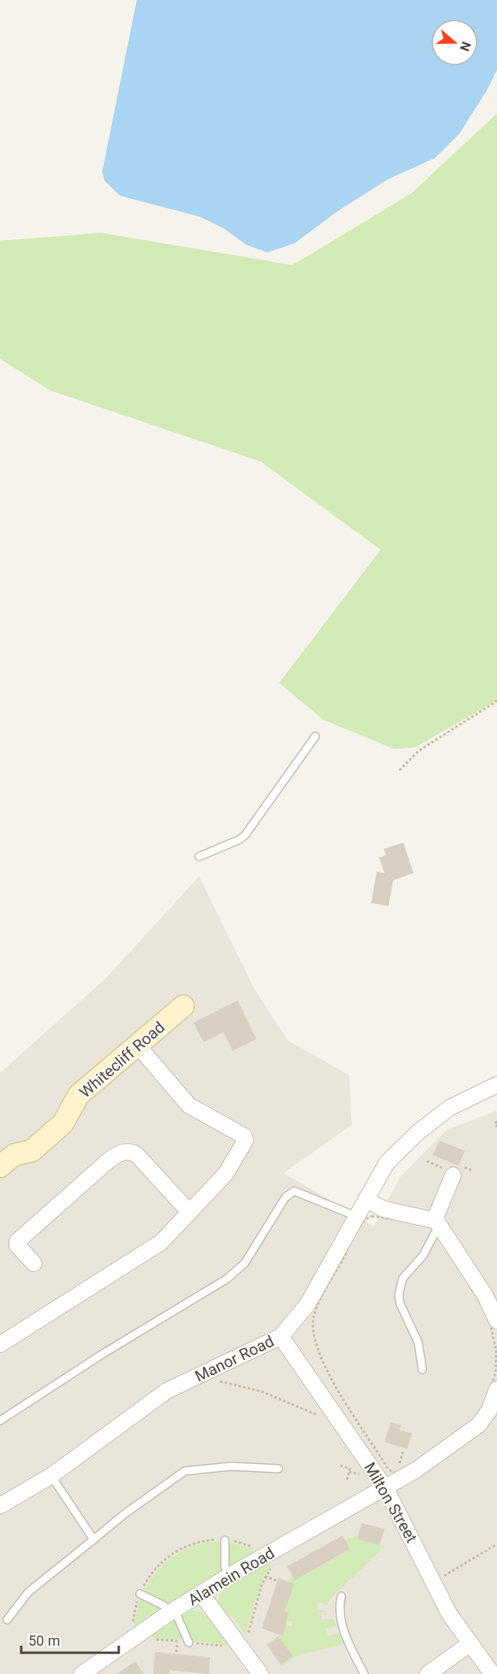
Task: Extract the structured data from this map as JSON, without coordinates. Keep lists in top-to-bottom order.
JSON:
{
  "streets": {
    "street": [
      "Whitecliff Road",
      "Manor Road",
      "Milton Street",
      "Alamein Road"
    ]
  },
  "crossings": [
    ["Manor Road", "Milton Street"],
    ["Milton Street", "Alamein Road"]
  ],
  "scale_bar": "50 m",
  "north": "right"
}
